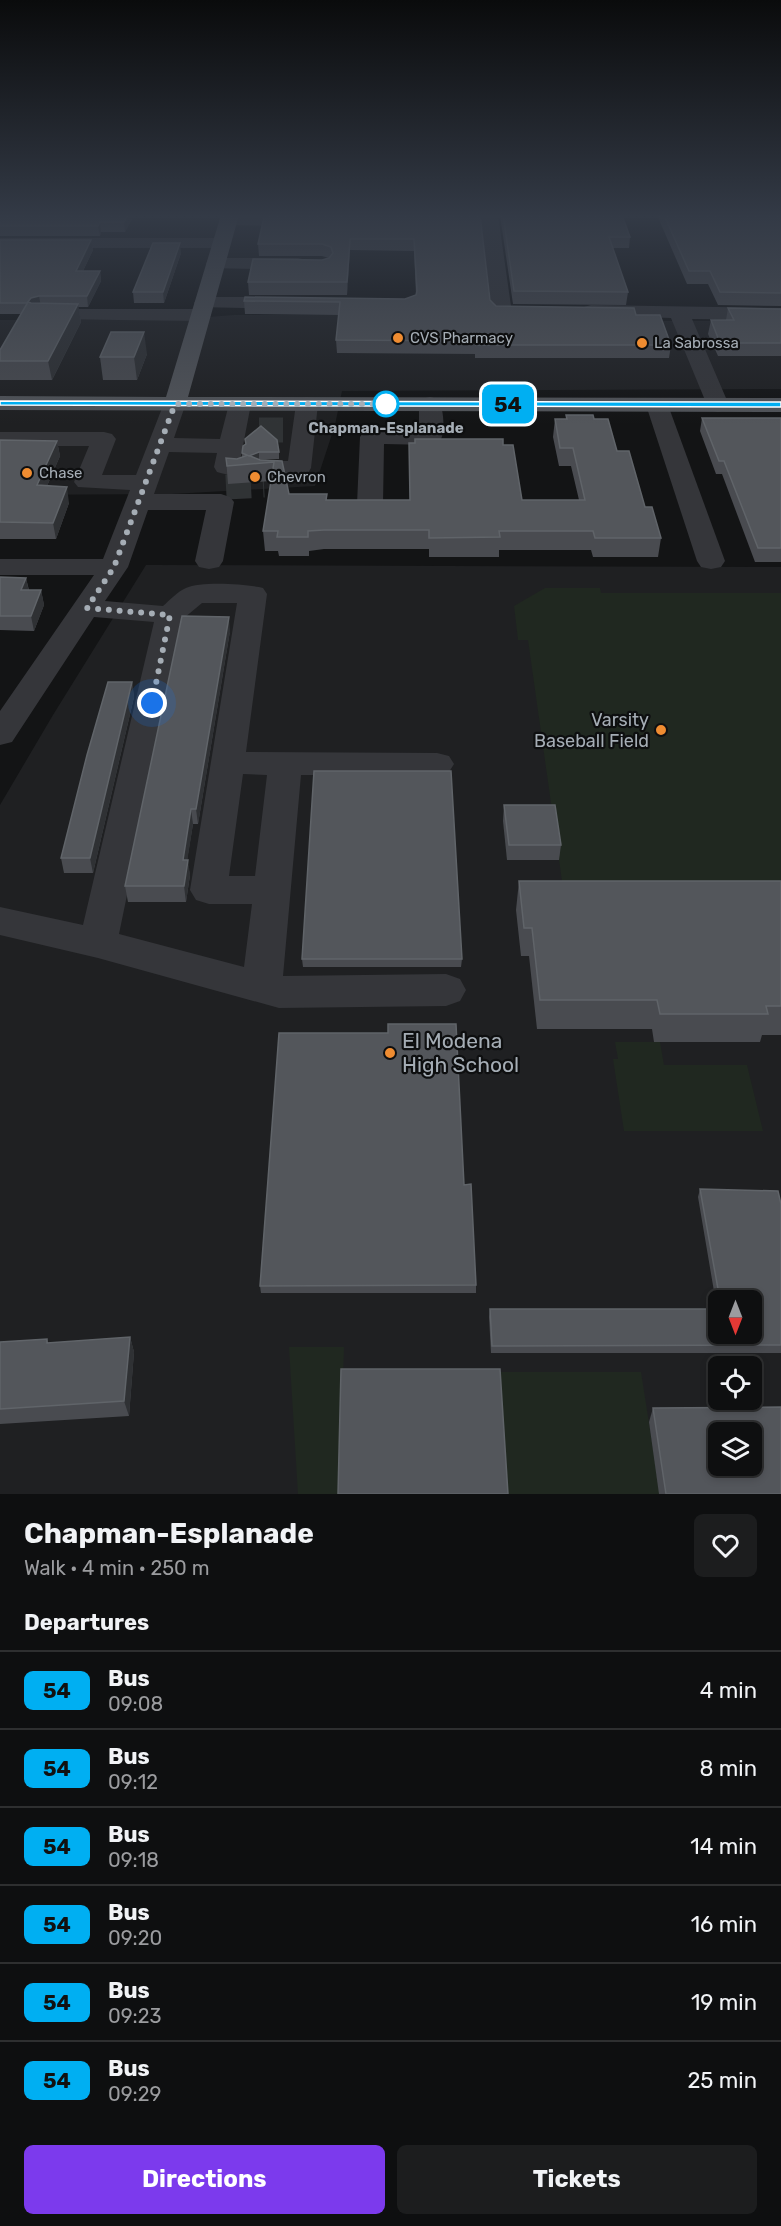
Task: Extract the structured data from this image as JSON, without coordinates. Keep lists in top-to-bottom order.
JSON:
{
  "places": [
    "CVS Pharmacy",
    "La Sabrossa",
    "Chapman-Esplanade",
    "Chase",
    "Chevron",
    "Varsity Baseball Field",
    "El Modena High School"
  ],
  "lines": ["bus line 54"],
  "north": "bottom",
  "page": {
    "on_map": "54",
    "heading": [
      ["Chapman-Esplanade", "Walk · 4 min · 250 m"],
      "Departures"
    ],
    "list": [
      {
        "mark": "54",
        "name": "Bus",
        "note": "09:08",
        "value": "4 min"
      },
      {
        "mark": "54",
        "name": "Bus",
        "note": "09:12",
        "value": "8 min"
      },
      {
        "mark": "54",
        "name": "Bus",
        "note": "09:18",
        "value": "14 min"
      },
      {
        "mark": "54",
        "name": "Bus",
        "note": "09:20",
        "value": "16 min"
      },
      {
        "mark": "54",
        "name": "Bus",
        "note": "09:23",
        "value": "19 min"
      },
      {
        "mark": "54",
        "name": "Bus",
        "note": "09:29",
        "value": "25 min"
      }
    ],
    "buttons": ["Directions", "Tickets"]
  }
}
